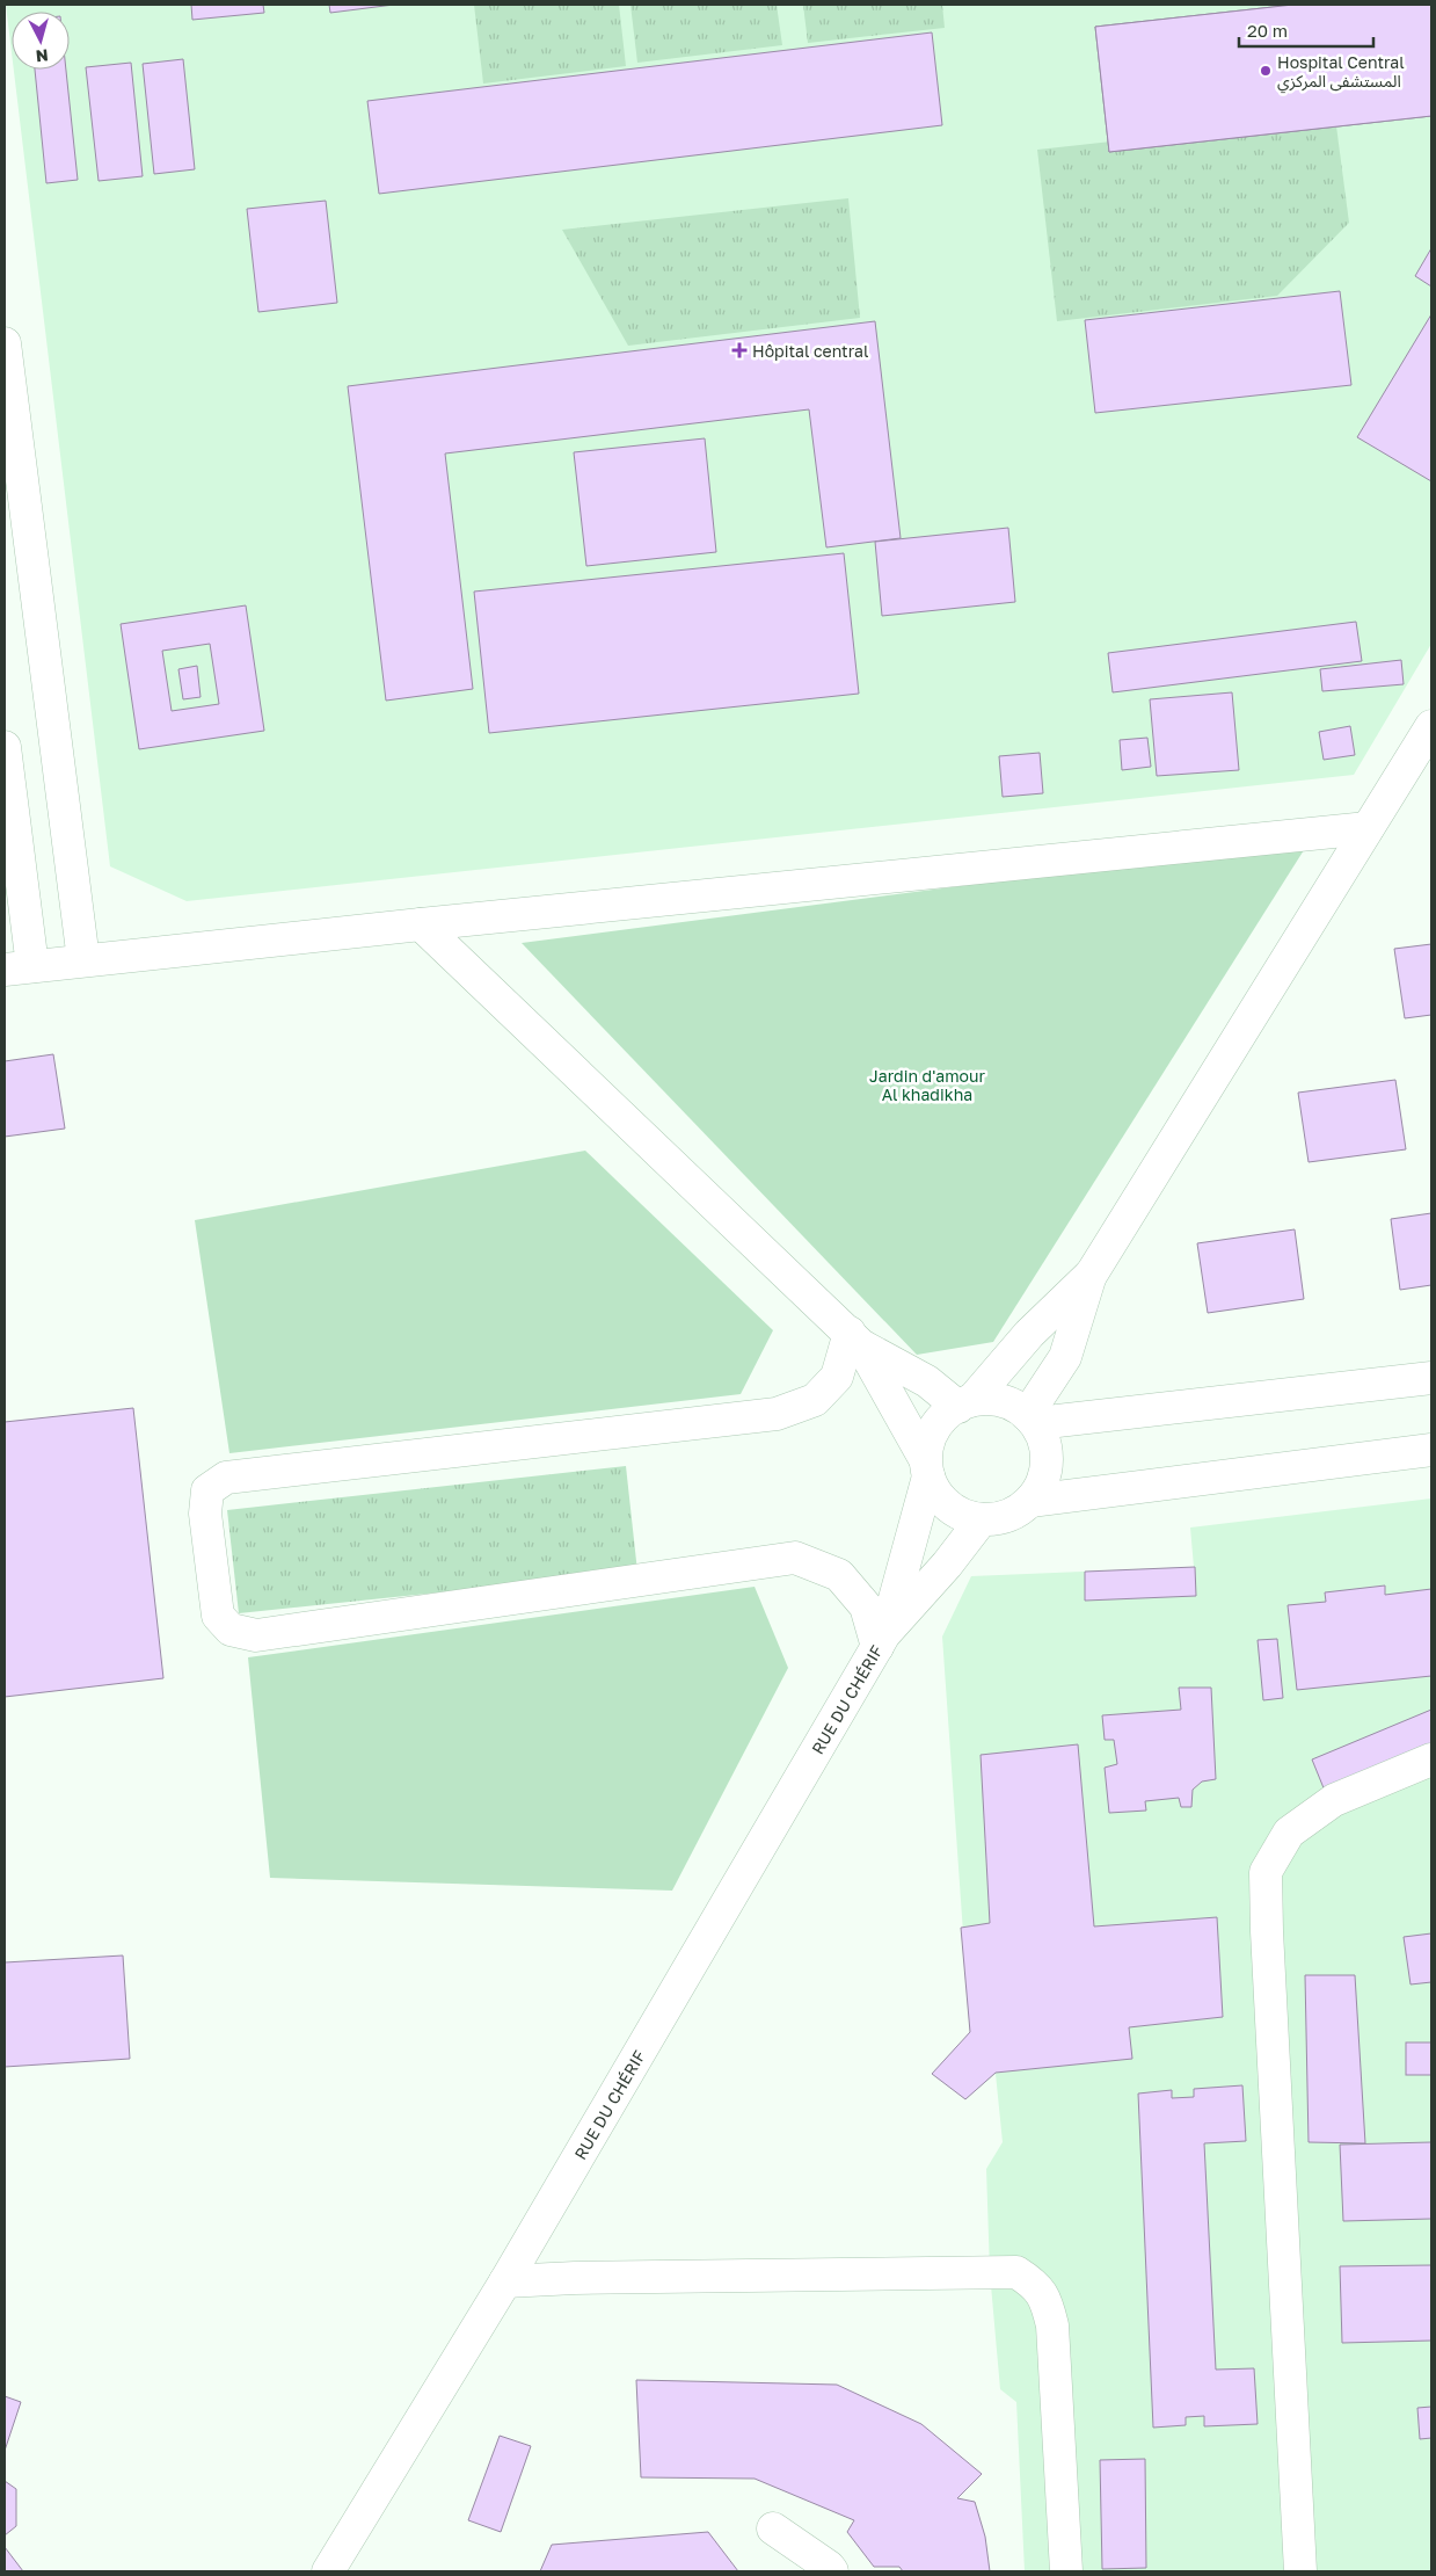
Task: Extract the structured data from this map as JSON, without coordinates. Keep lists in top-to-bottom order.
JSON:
{
  "streets": {
    "street": ["RUE DU CHÉRIF"]
  },
  "parks": ["Jardin d'amour Al khadikha"],
  "places": {
    "other": ["Hospital Central المستشفى المركزي"],
    "health": ["Hôpital central"]
  },
  "scale_bar": "20 m",
  "north": "bottom"
}
